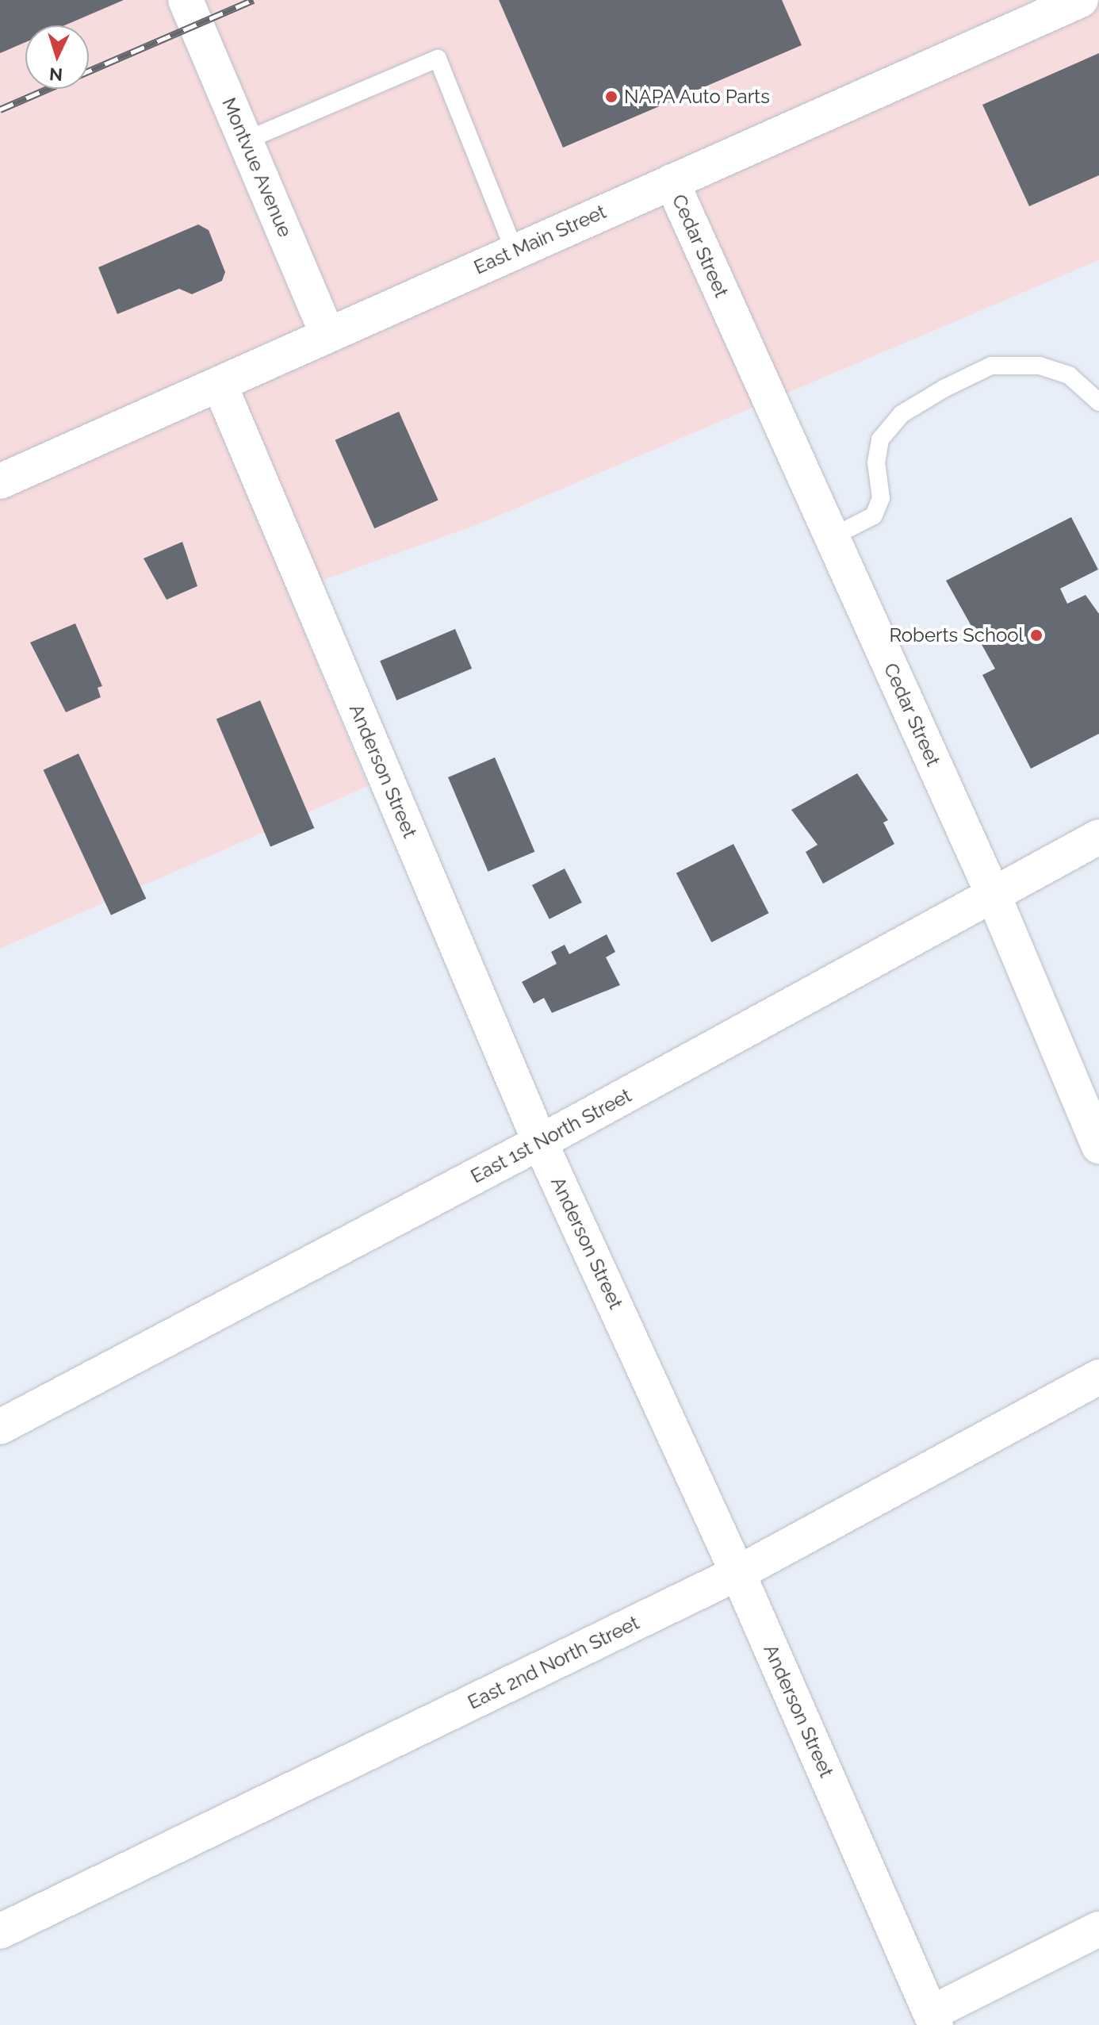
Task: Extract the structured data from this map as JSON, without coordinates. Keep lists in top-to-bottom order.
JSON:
{
  "streets": {
    "street": [
      "Montvue Avenue",
      "East Main Street",
      "Cedar Street",
      "Anderson Street",
      "East 1st North Street",
      "East 2nd North Street"
    ]
  },
  "crossings": [
    ["Montvue Avenue", "East Main Street"],
    ["East Main Street", "Cedar Street"],
    ["East Main Street", "Anderson Street"],
    ["Cedar Street", "East 1st North Street"],
    ["Anderson Street", "East 1st North Street"],
    ["Anderson Street", "East 2nd North Street"]
  ],
  "places": ["NAPA Auto Parts", "Roberts School"],
  "north": "bottom"
}
